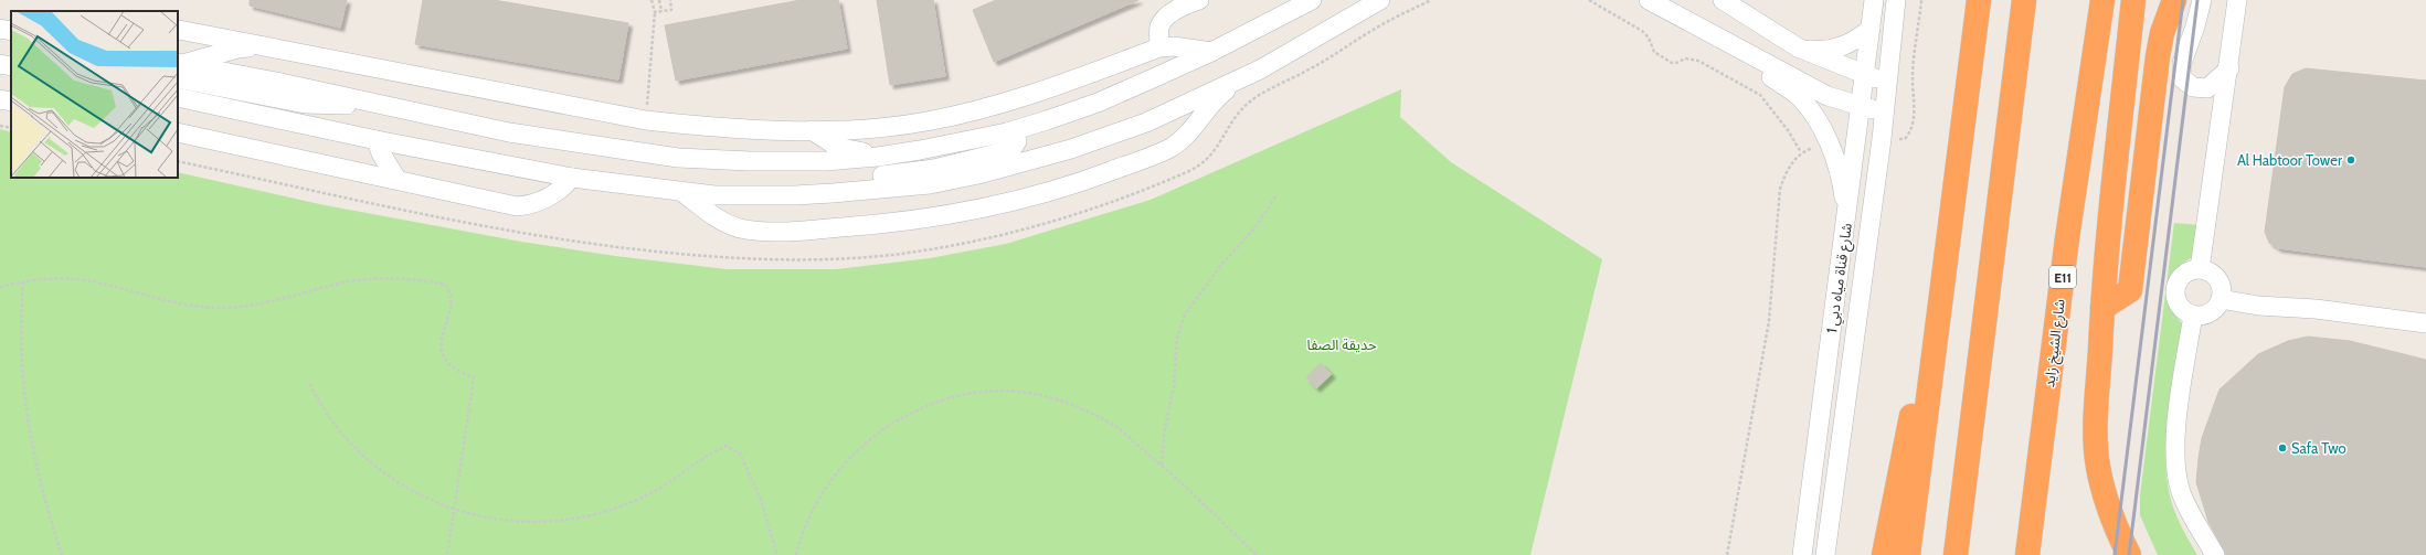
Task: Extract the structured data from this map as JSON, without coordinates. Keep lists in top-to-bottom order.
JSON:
{
  "streets": {
    "highway": ["E11", "شارع الشيخ زايد"],
    "street": ["شارع قناة مياه دبي 1"]
  },
  "parks": ["حديقة الصفا"],
  "places": ["Al Habtoor Tower", "Safa Two"]
}
